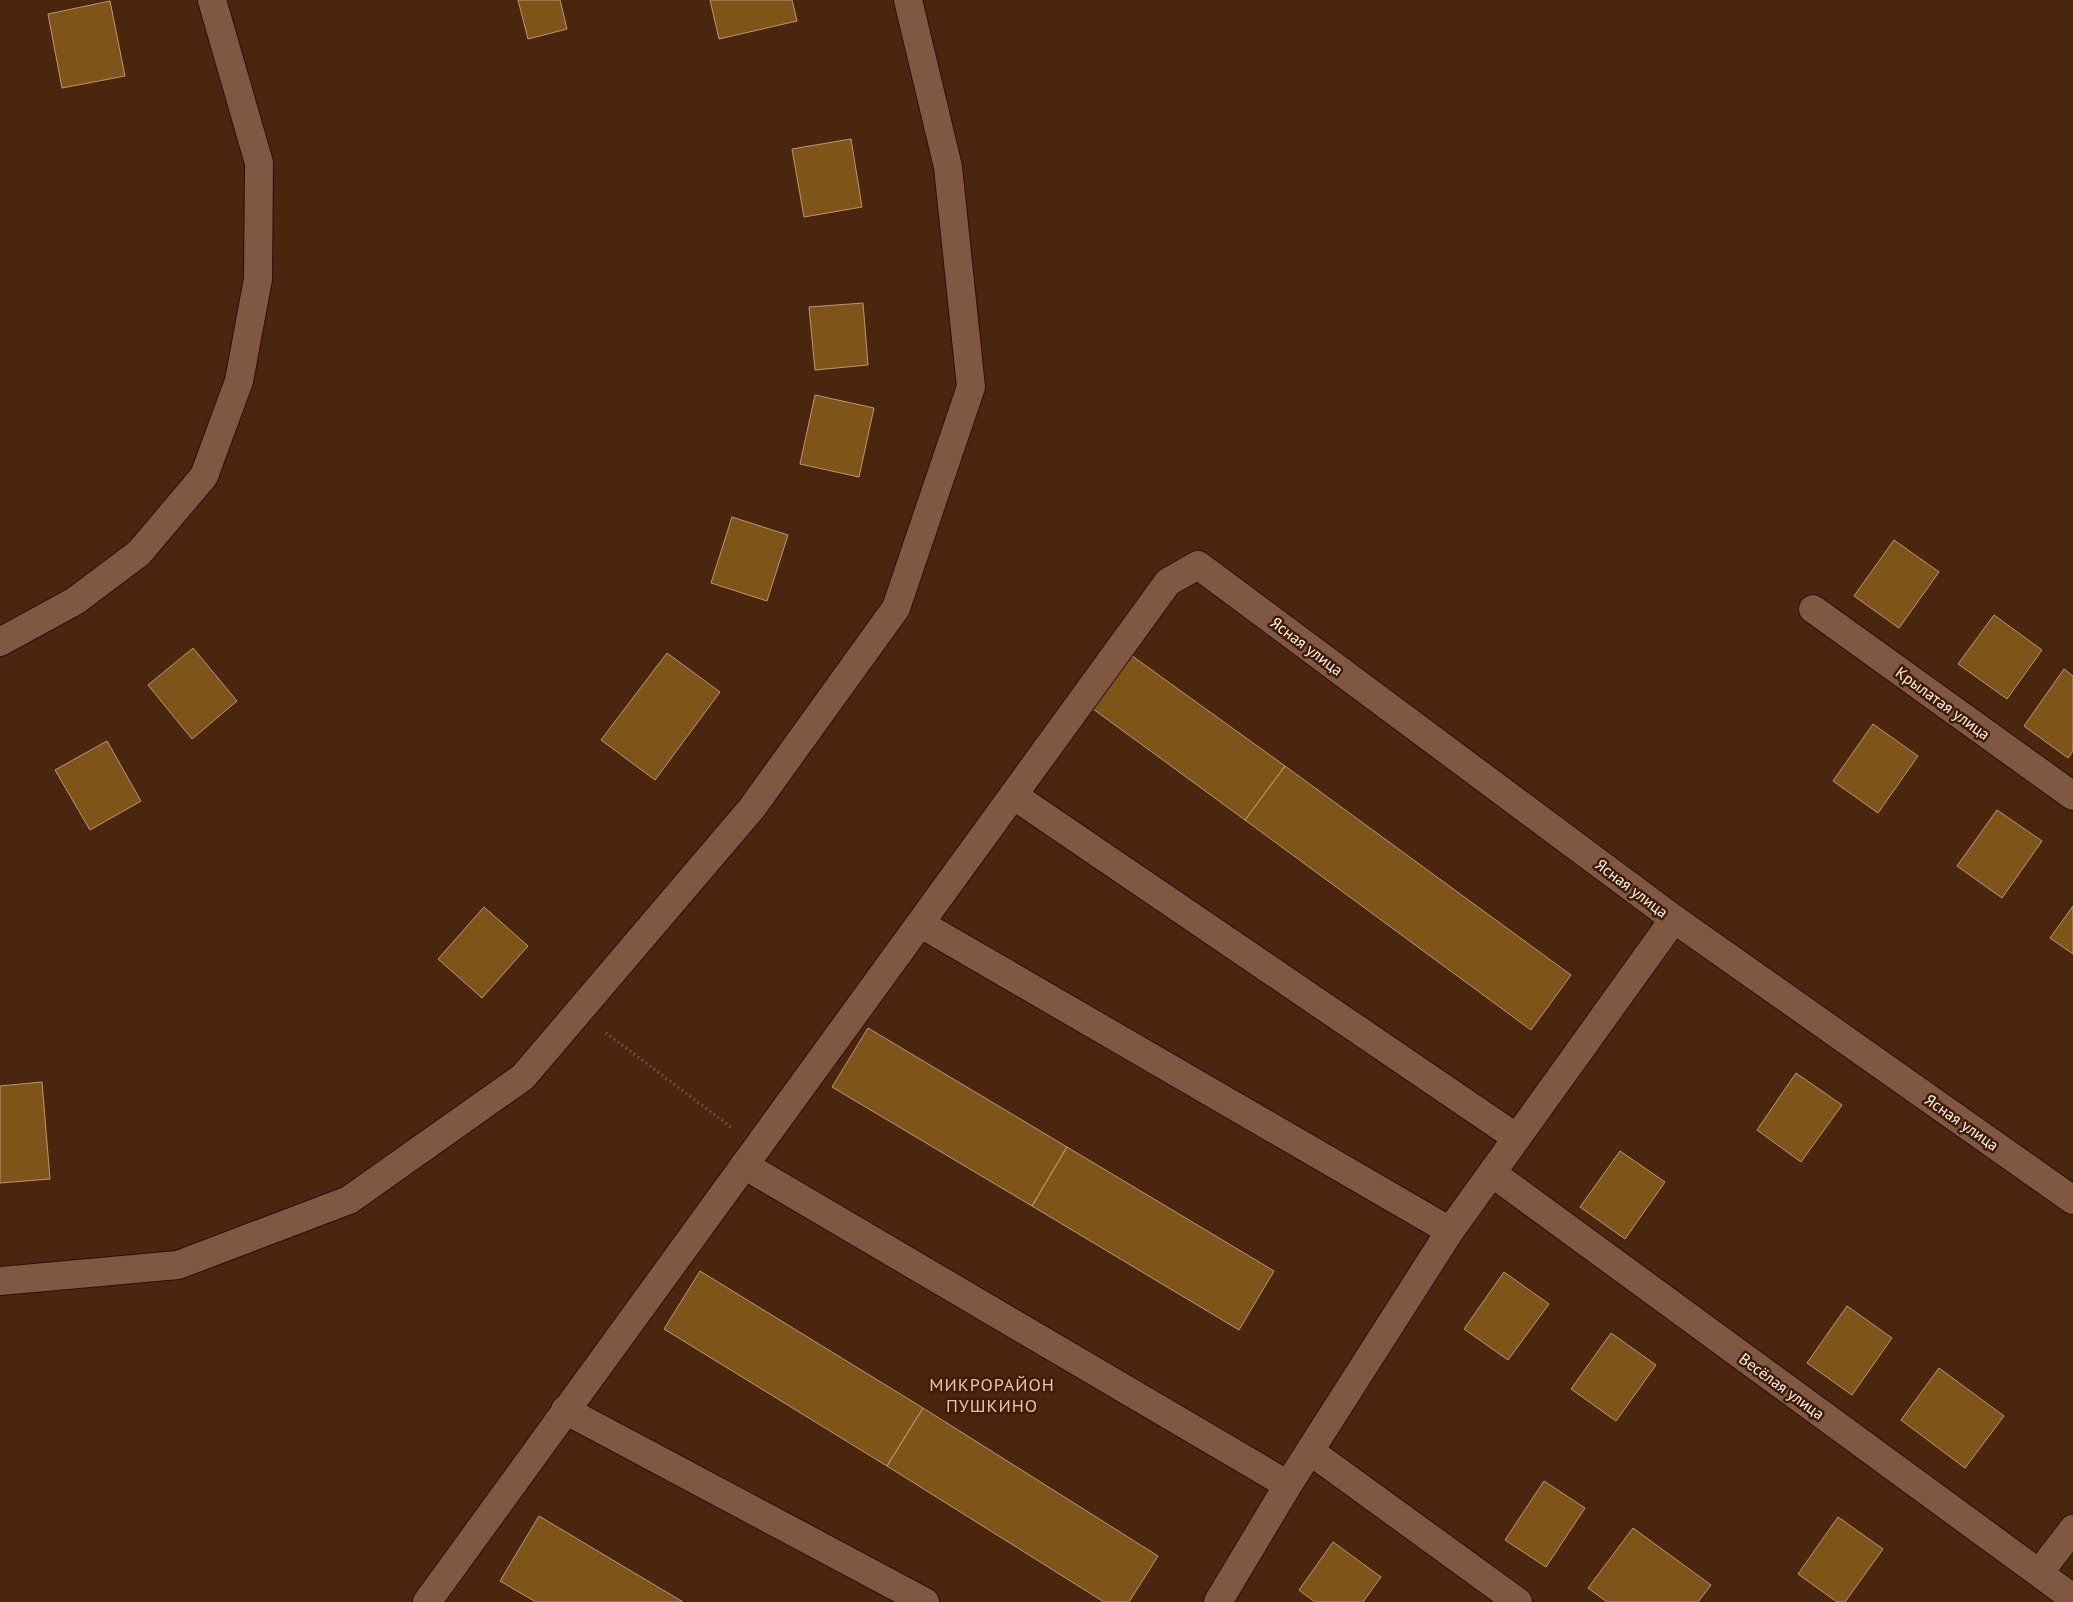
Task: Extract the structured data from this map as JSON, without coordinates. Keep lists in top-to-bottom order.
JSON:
{
  "streets": {
    "street": ["Ясная улица", "Крылатая улица", "Весёлая улица"]
  },
  "districts": ["МИКРОРАЙОН ПУШКИНО"]
}
